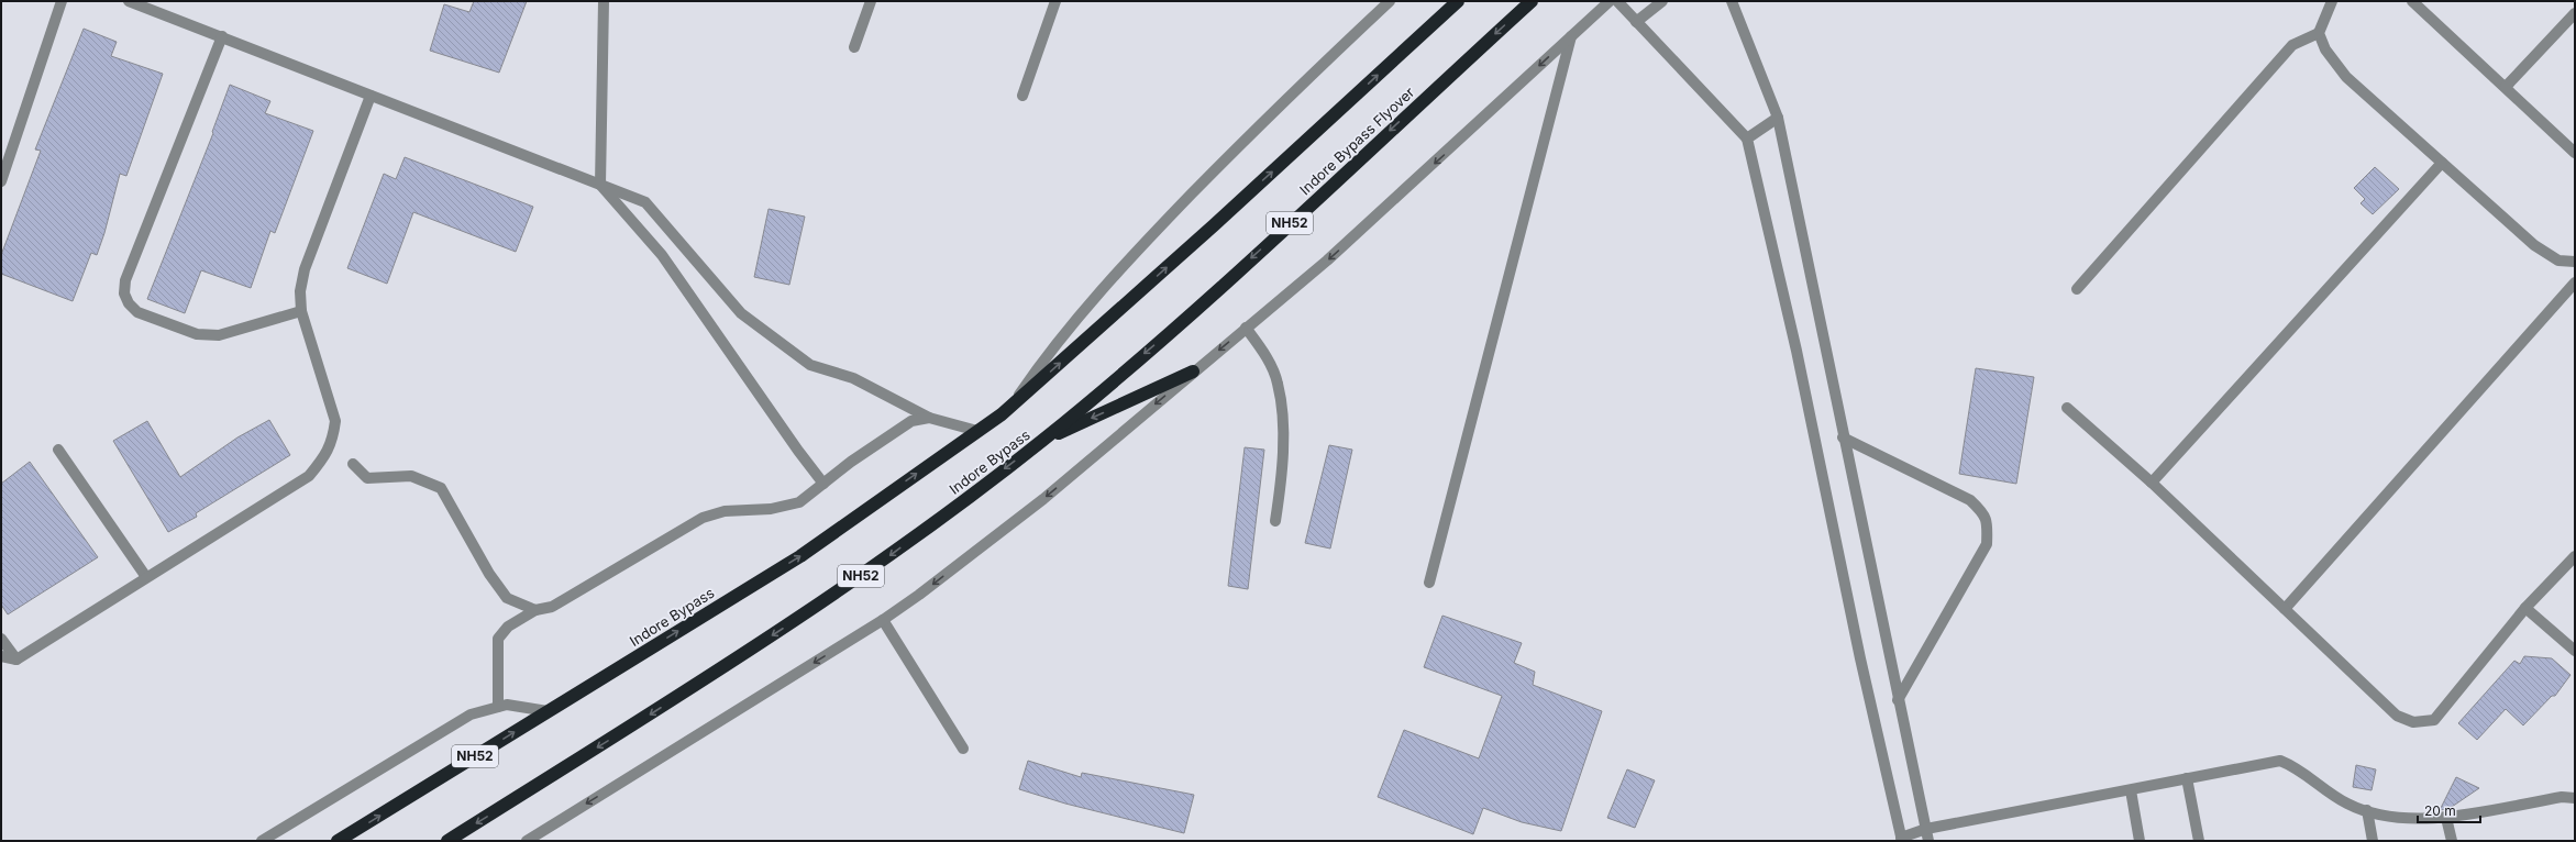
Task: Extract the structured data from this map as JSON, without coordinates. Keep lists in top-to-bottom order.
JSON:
{
  "streets": {
    "highway": ["Indore Bypass Flyover", "NH52", "Indore Bypass"]
  },
  "crossings": [
    ["Indore Bypass Flyover", "Indore Bypass"],
    ["NH52", "Indore Bypass"]
  ],
  "scale_bar": "20 m"
}
